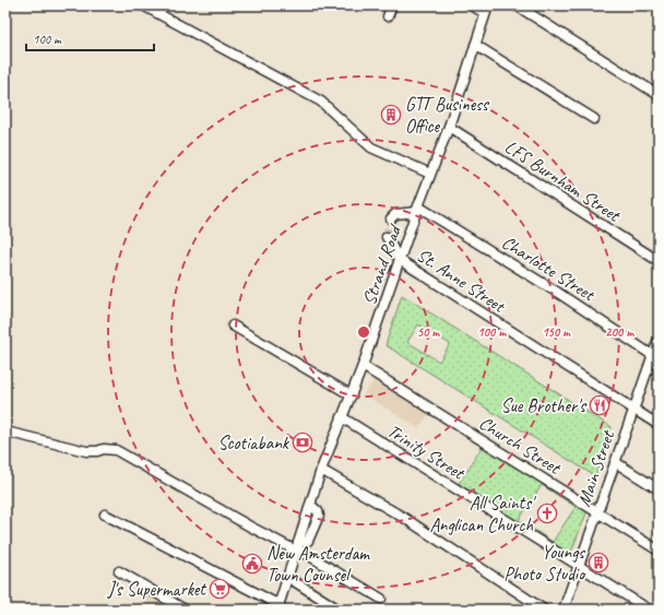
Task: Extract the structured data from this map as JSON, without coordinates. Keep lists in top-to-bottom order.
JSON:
{
  "streets": {
    "street": [
      "LFS Burnham Street",
      "Strand Road",
      "Charlotte Street",
      "St. Anne Street",
      "Church Street",
      "Trinity Street",
      "Main Street"
    ]
  },
  "crossings": [
    ["LFS Burnham Street", "Strand Road"],
    ["Strand Road", "Charlotte Street"],
    ["Strand Road", "St. Anne Street"],
    ["Strand Road", "Church Street"],
    ["Strand Road", "Trinity Street"],
    ["Charlotte Street", "Main Street"],
    ["St. Anne Street", "Main Street"],
    ["Church Street", "Main Street"],
    ["Trinity Street", "Main Street"]
  ],
  "places": {
    "building": ["GTT Business Office", "Youngs Photo Studio"],
    "restaurant": ["Sue Brother's"],
    "bank": ["Scotiabank"],
    "church": ["All Saints' Anglican Church"],
    "public building": ["New Amsterdam Town Counsel"],
    "supermarket": ["J's Supermarket"]
  },
  "scale_bar": "100 m",
  "rings": [
    "50 m",
    "100 m",
    "150 m",
    "200 m"
  ]
}
